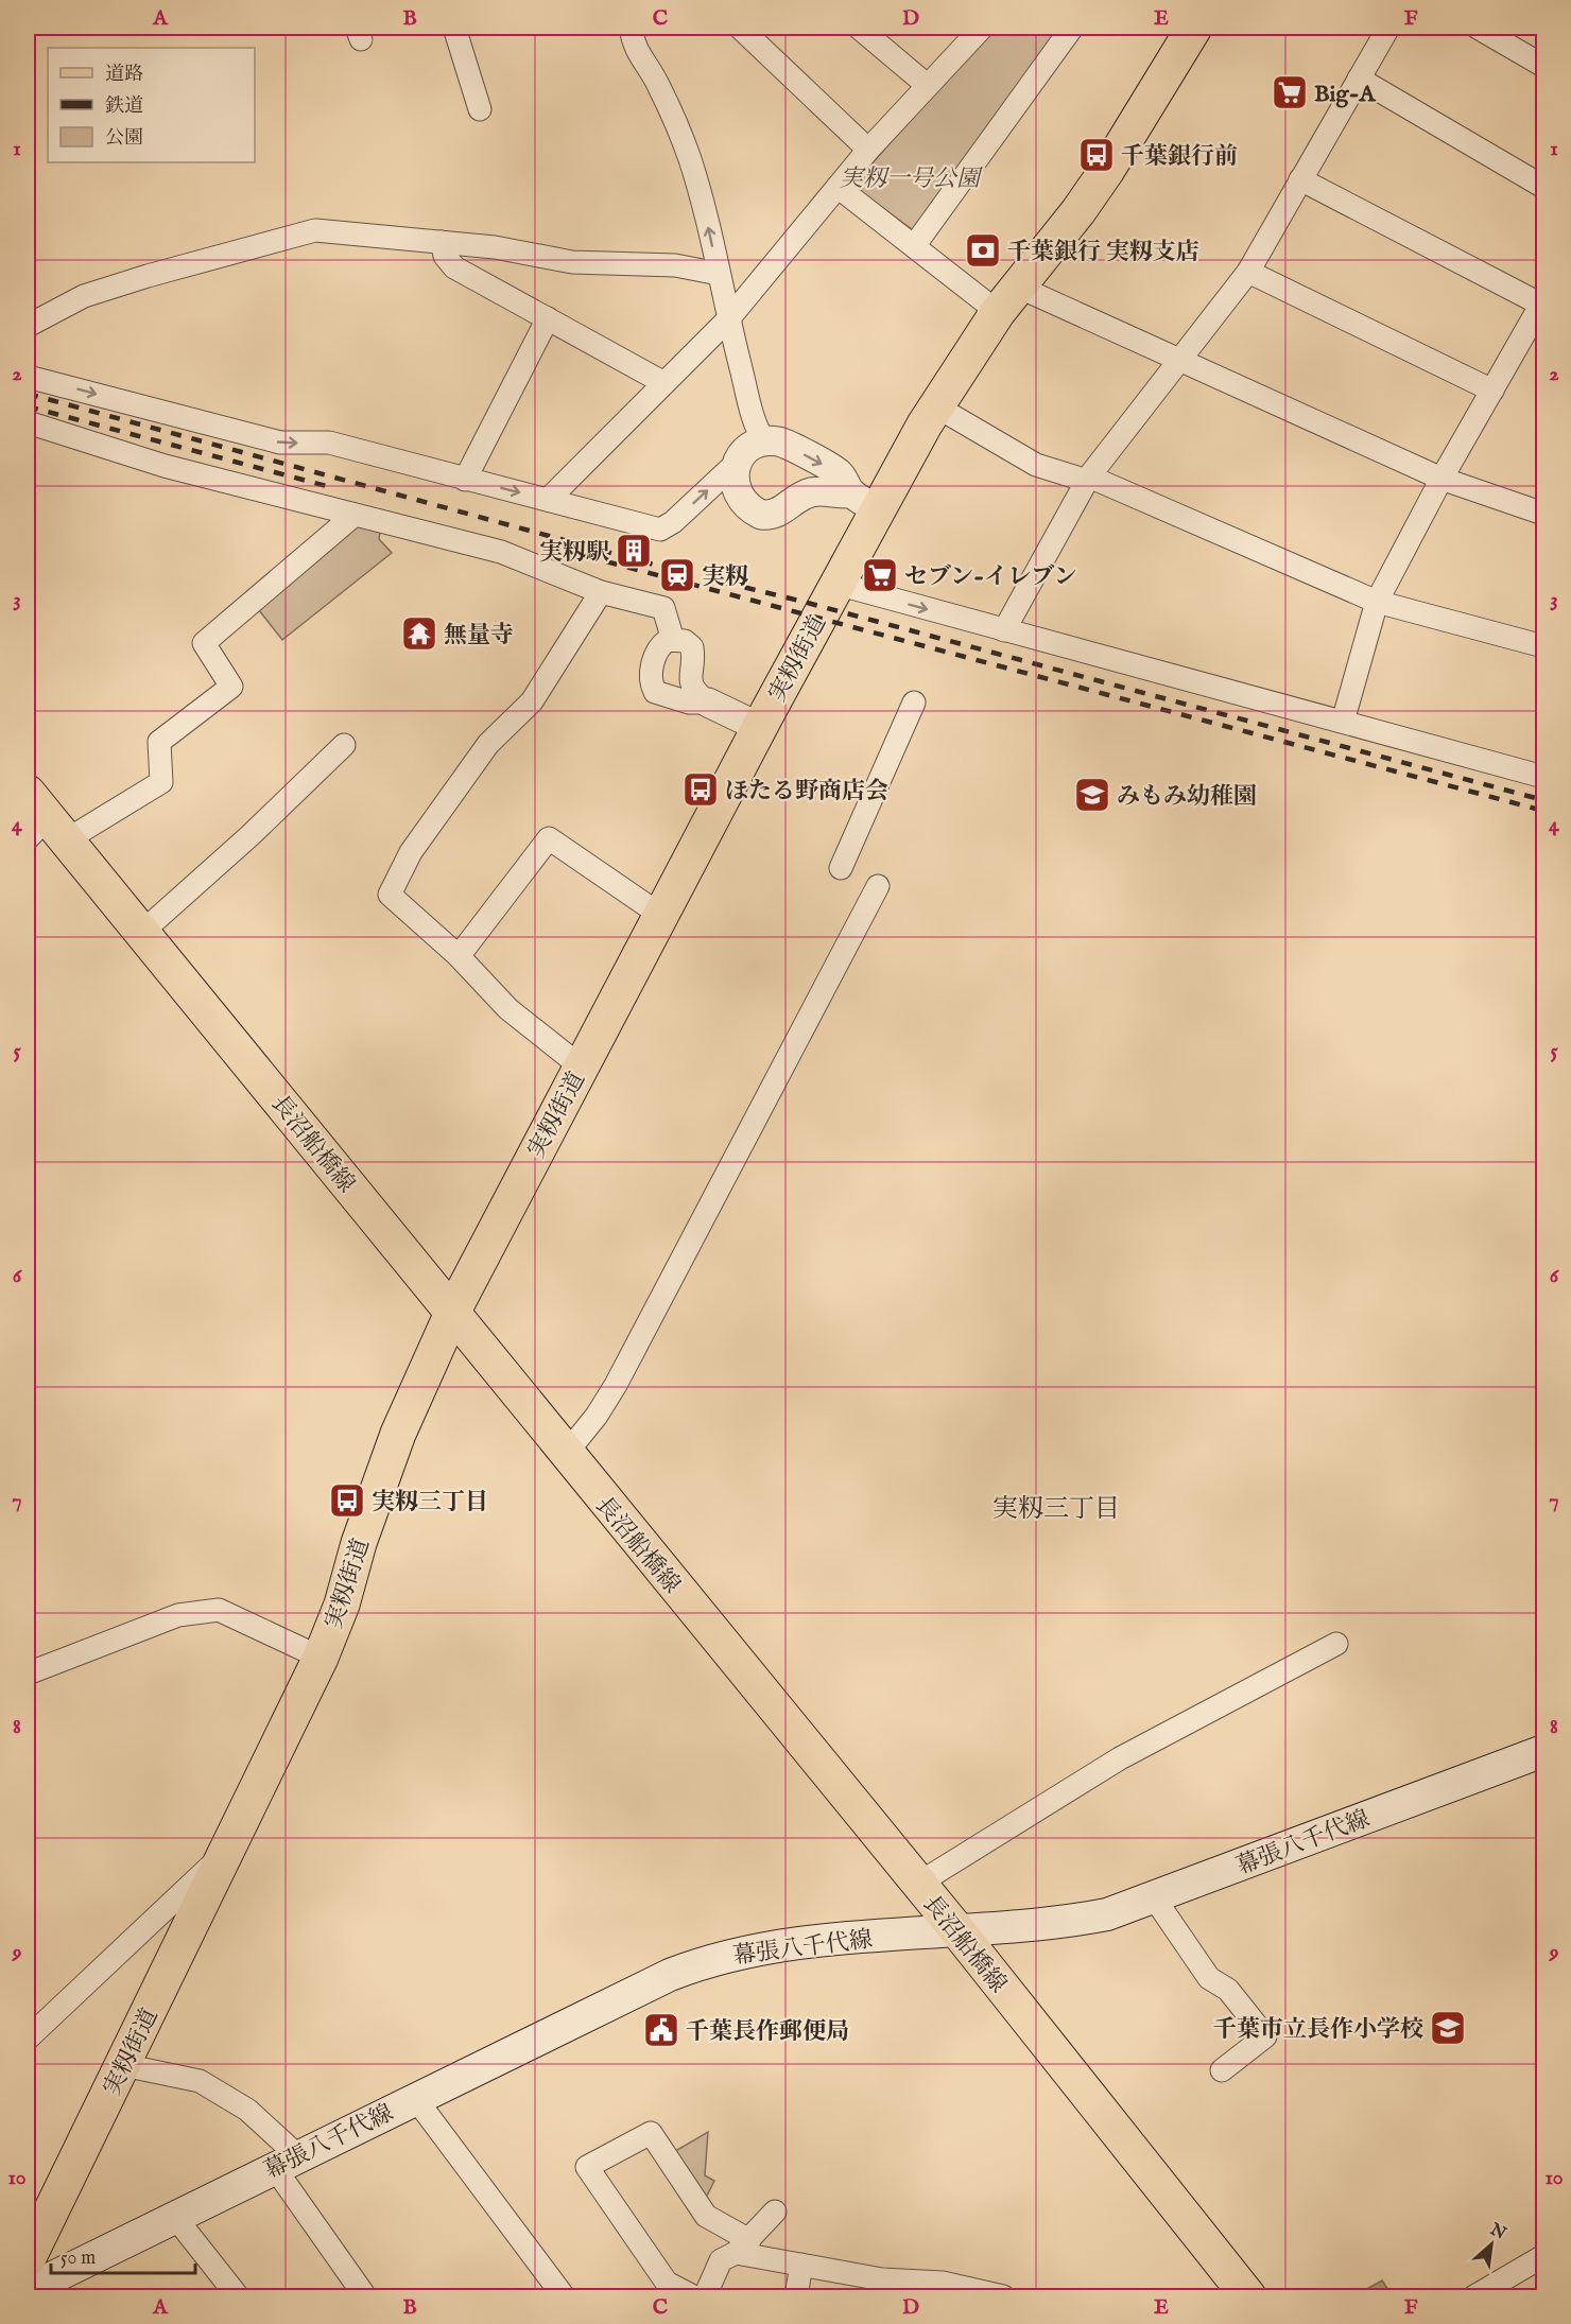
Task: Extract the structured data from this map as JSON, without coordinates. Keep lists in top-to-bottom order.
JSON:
{
  "streets": {
    "main road": ["実籾街道", "長沼船橋線", "幕張八千代線"]
  },
  "crossings": [
    ["実籾街道", "長沼船橋線"],
    ["長沼船橋線", "幕張八千代線"]
  ],
  "districts": ["実籾三丁目"],
  "parks": ["実籾一号公園"],
  "places": {
    "supermarket": ["Big-A", "セブン-イレブン"],
    "bus stop": ["千葉銀行前", "ほたる野商店会", "実籾三丁目"],
    "bank": ["千葉銀行 実籾支店"],
    "building": ["実籾駅"],
    "station": ["実籾"],
    "temple": ["無量寺"],
    "school or university": ["みもみ幼稚園", "千葉市立長作小学校"],
    "public building": ["千葉長作郵便局"]
  },
  "legend": ["道路", "鉄道", "公園"],
  "scale_bar": "50 m",
  "north": "top right",
  "grid": {
    "columns": [
      "A",
      "B",
      "C",
      "D",
      "E",
      "F"
    ],
    "rows": [
      "1",
      "2",
      "3",
      "4",
      "5",
      "6",
      "7",
      "8",
      "9",
      "10"
    ]
  }
}
